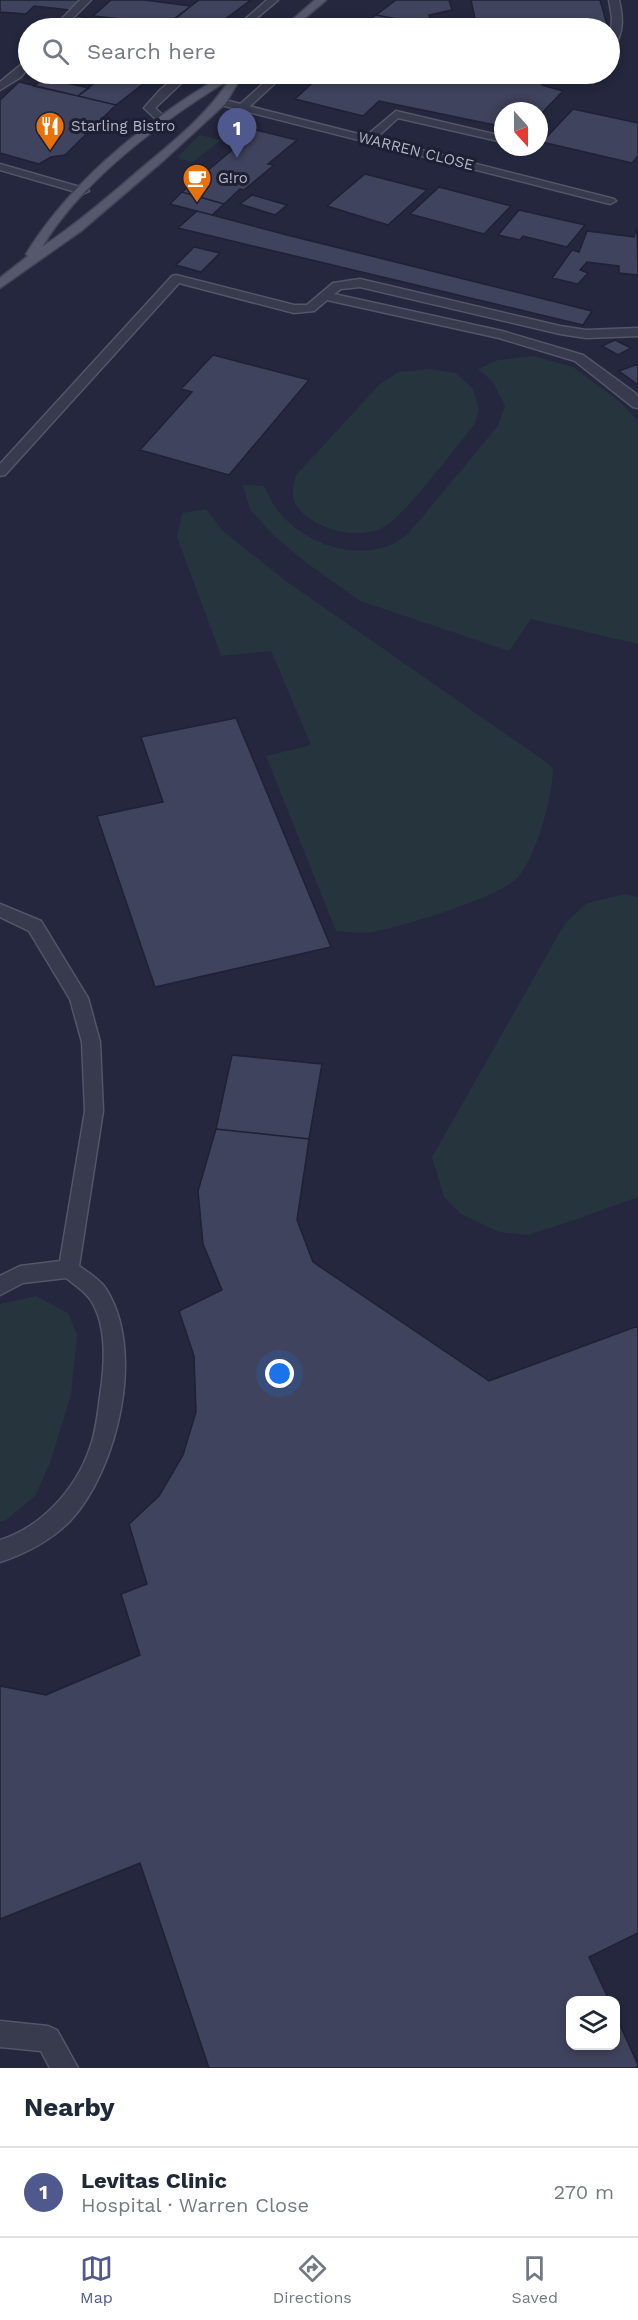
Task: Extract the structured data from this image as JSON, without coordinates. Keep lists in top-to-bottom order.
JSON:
{
  "streets": {
    "street": ["WARREN CLOSE"]
  },
  "places": {
    "restaurant": ["Starling Bistro"],
    "cafe": ["G!ro"]
  },
  "north": "bottom",
  "page": {
    "search": "Search here",
    "pins": "1",
    "heading": "Nearby",
    "list": [
      {
        "mark": "1",
        "name": "Levitas Clinic",
        "note": "Hospital · Warren Close",
        "value": "270 m"
      }
    ],
    "nav": ["Map", "Directions", "Saved"]
  }
}
